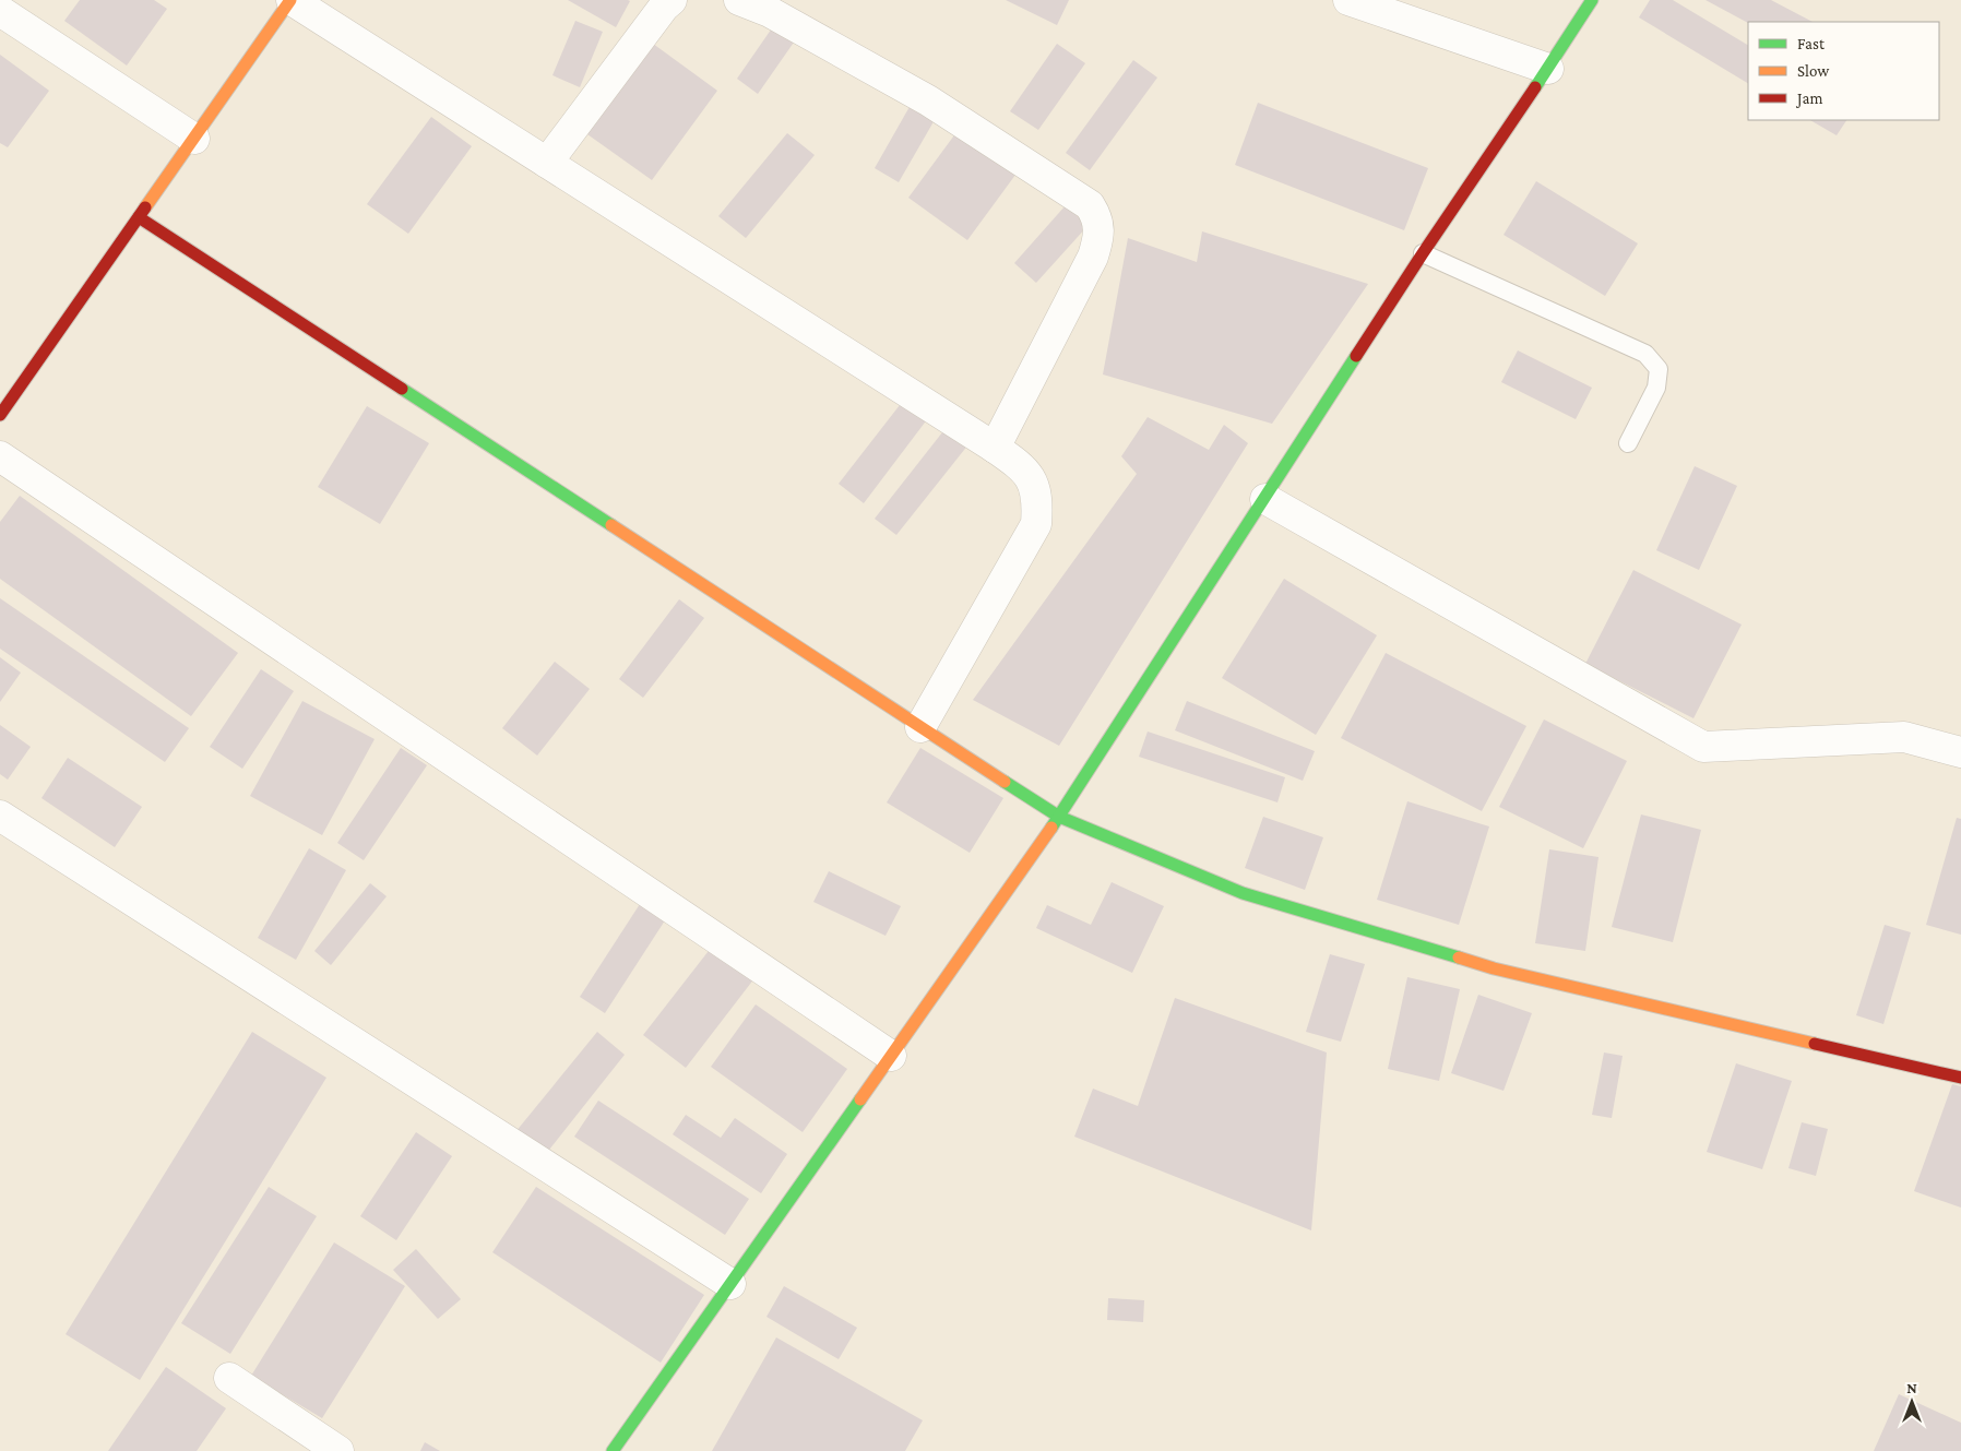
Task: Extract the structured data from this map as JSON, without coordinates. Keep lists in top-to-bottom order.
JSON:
{
  "legend": ["Fast", "Slow", "Jam"],
  "north": "top"
}
